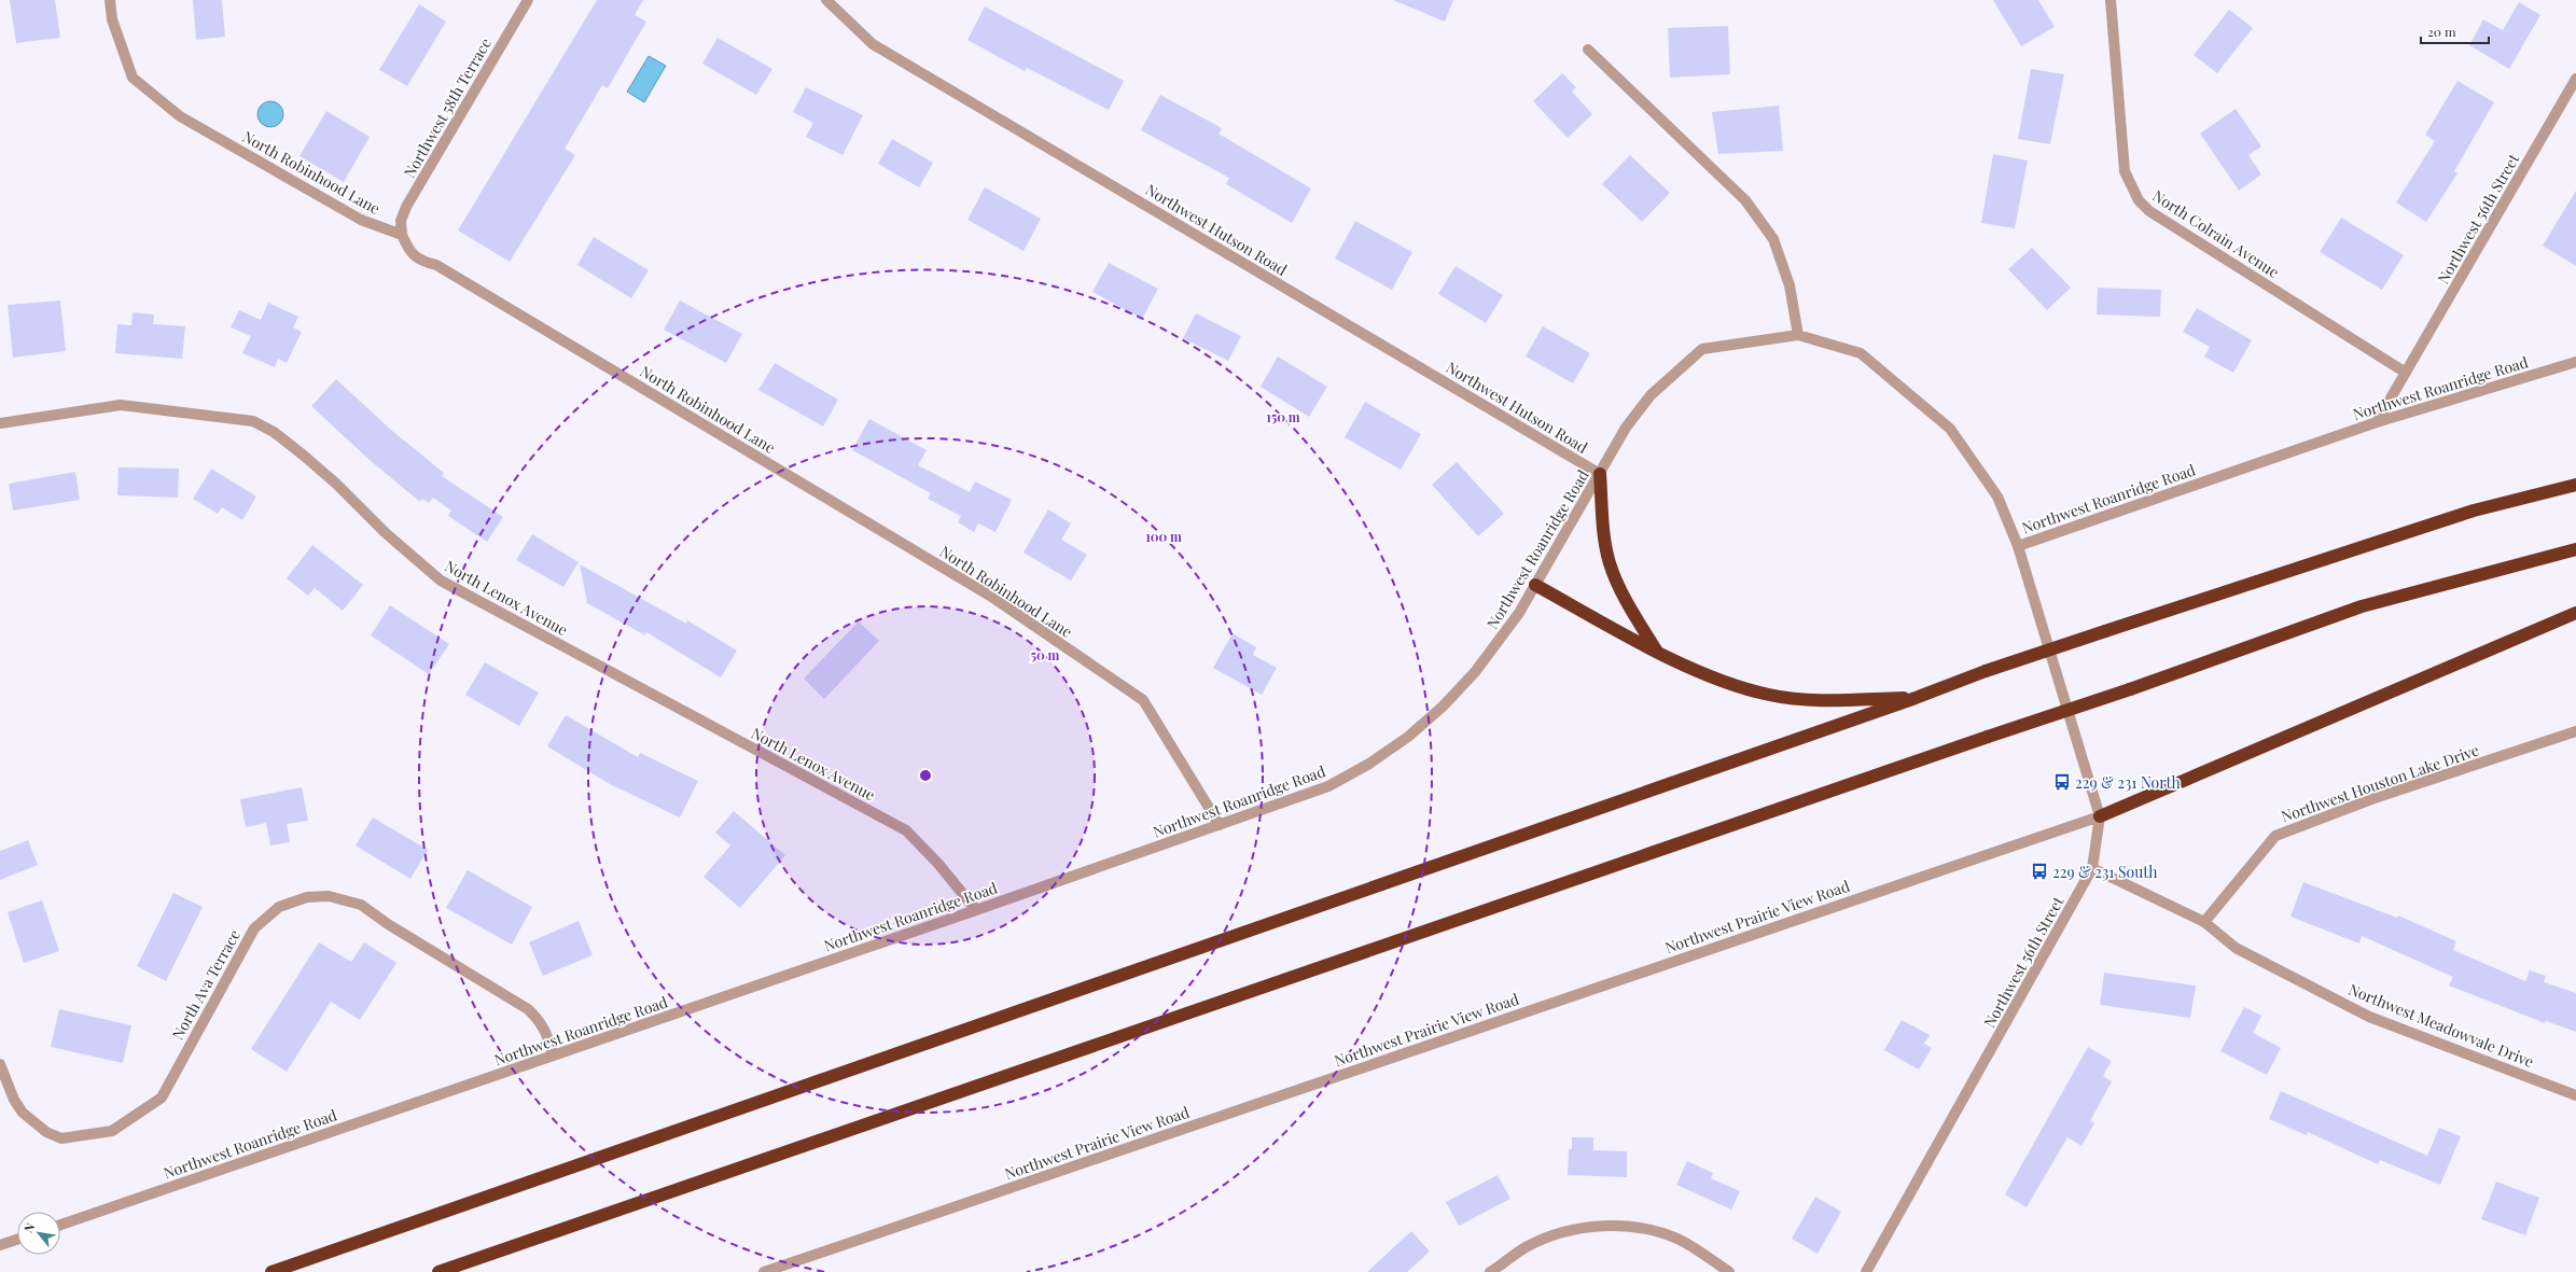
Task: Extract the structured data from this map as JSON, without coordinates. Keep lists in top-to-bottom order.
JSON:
{
  "streets": {
    "street": [
      "Northwest 58th Terrace",
      "North Robinhood Lane",
      "Northwest 56th Street",
      "Northwest Hutson Road",
      "North Colrain Avenue",
      "Northwest Roanridge Road",
      "North Lenox Avenue",
      "Northwest Houston Lake Drive",
      "Northwest Prairie View Road",
      "North Ava Terrace",
      "Northwest Meadowvale Drive"
    ]
  },
  "crossings": [
    ["Northwest 58th Terrace", "North Robinhood Lane"],
    ["North Robinhood Lane", "Northwest Roanridge Road"],
    ["Northwest 56th Street", "North Colrain Avenue"],
    ["Northwest 56th Street", "Northwest Roanridge Road"],
    ["Northwest 56th Street", "Northwest Prairie View Road"],
    ["Northwest 56th Street", "Northwest Meadowvale Drive"],
    ["Northwest Hutson Road", "Northwest Roanridge Road"],
    ["Northwest Roanridge Road", "North Lenox Avenue"],
    ["Northwest Roanridge Road", "North Ava Terrace"],
    ["Northwest Houston Lake Drive", "Northwest Meadowvale Drive"]
  ],
  "places": {
    "bus stop": ["229 & 231 North", "229 & 231 South"]
  },
  "scale_bar": "20 m",
  "north": "top left",
  "rings": ["150 m", "100 m", "50 m"]
}
